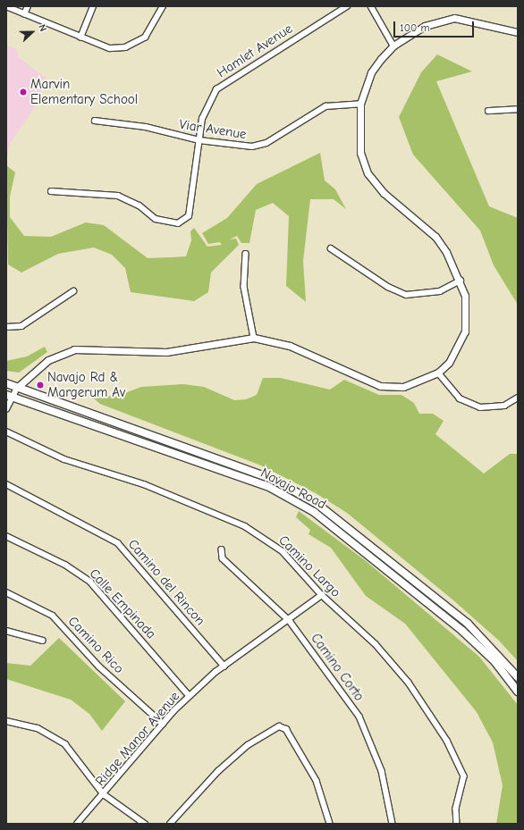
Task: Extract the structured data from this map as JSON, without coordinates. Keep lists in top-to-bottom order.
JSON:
{
  "streets": {
    "main road": ["Navajo Road"],
    "street": [
      "Hamlet Avenue",
      "Viar Avenue",
      "Camino Largo",
      "Camino del Rincon",
      "Calle Empinada",
      "Camino Rico",
      "Camino Corto",
      "Ridge Manor Avenue"
    ]
  },
  "crossings": [
    ["Hamlet Avenue", "Viar Avenue"],
    ["Camino Largo", "Ridge Manor Avenue"],
    ["Camino del Rincon", "Ridge Manor Avenue"],
    ["Calle Empinada", "Ridge Manor Avenue"],
    ["Camino Rico", "Ridge Manor Avenue"],
    ["Camino Corto", "Ridge Manor Avenue"]
  ],
  "places": ["Marvin Elementary School", "Navajo Rd & Margerum Av"],
  "scale_bar": "100 m",
  "north": "right"
}
